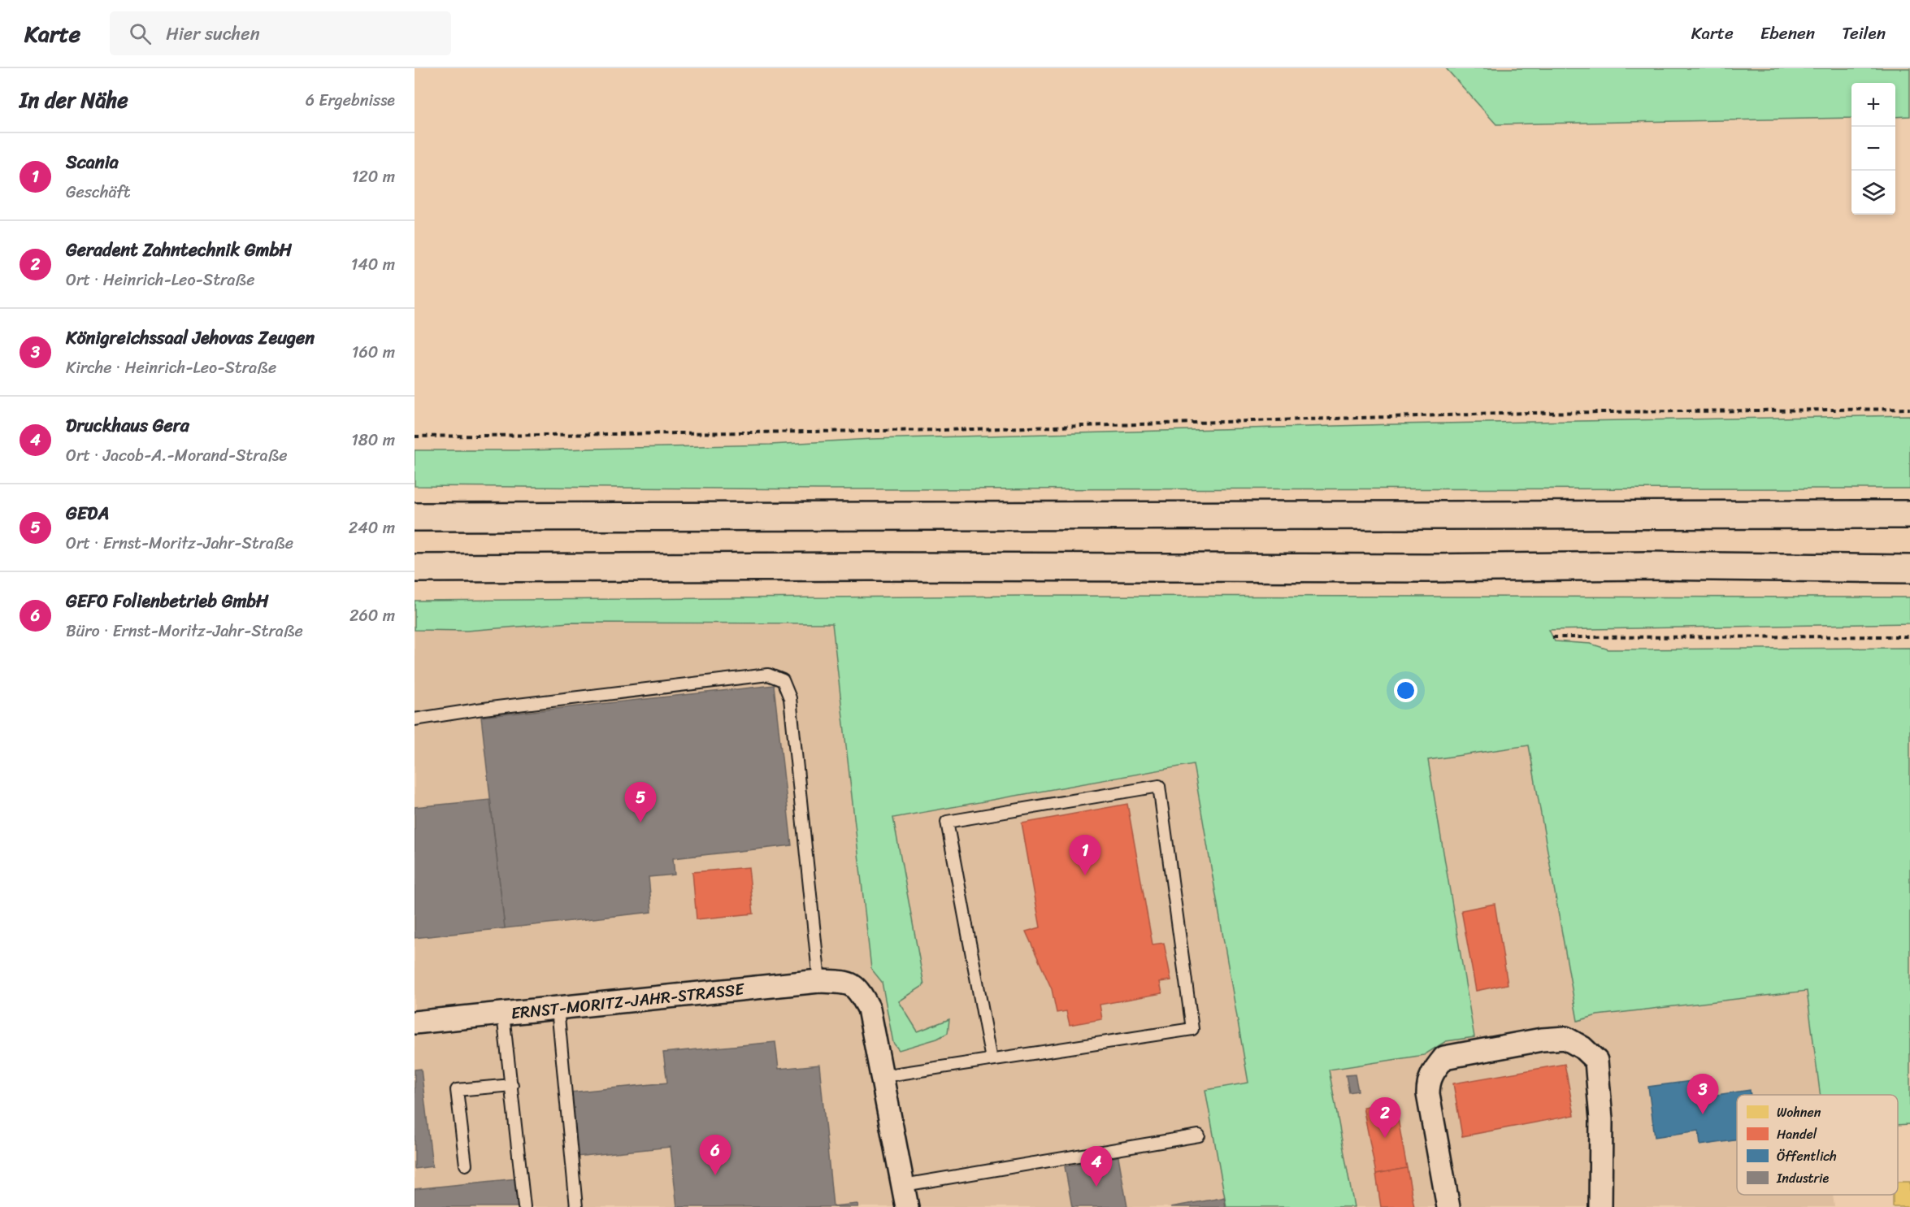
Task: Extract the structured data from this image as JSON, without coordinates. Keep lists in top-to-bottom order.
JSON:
{
  "streets": {
    "street": ["ERNST-MORITZ-JAHR-STRASSE"]
  },
  "legend": [
    "Wohnen",
    "Handel",
    "Öffentlich",
    "Industrie"
  ],
  "page": {
    "header": "Karte",
    "search": "Hier suchen",
    "nav": ["Karte", "Ebenen", "Teilen"],
    "heading": ["In der Nähe", "6 Ergebnisse"],
    "map_buttons": ["+", "−"],
    "list": [
      {
        "mark": "1",
        "name": "Scania",
        "note": "Geschäft",
        "value": "120 m"
      },
      {
        "mark": "2",
        "name": "Geradent Zahntechnik GmbH",
        "note": "Ort · Heinrich-Leo-Straße",
        "value": "140 m"
      },
      {
        "mark": "3",
        "name": "Königreichssaal Jehovas Zeugen",
        "note": "Kirche · Heinrich-Leo-Straße",
        "value": "160 m"
      },
      {
        "mark": "4",
        "name": "Druckhaus Gera",
        "note": "Ort · Jacob-A.-Morand-Straße",
        "value": "180 m"
      },
      {
        "mark": "5",
        "name": "GEDA",
        "note": "Ort · Ernst-Moritz-Jahr-Straße",
        "value": "240 m"
      },
      {
        "mark": "6",
        "name": "GEFO Folienbetrieb GmbH",
        "note": "Büro · Ernst-Moritz-Jahr-Straße",
        "value": "260 m"
      }
    ],
    "pins": [
      "5",
      "1",
      "3",
      "2",
      "6",
      "4"
    ]
  }
}
